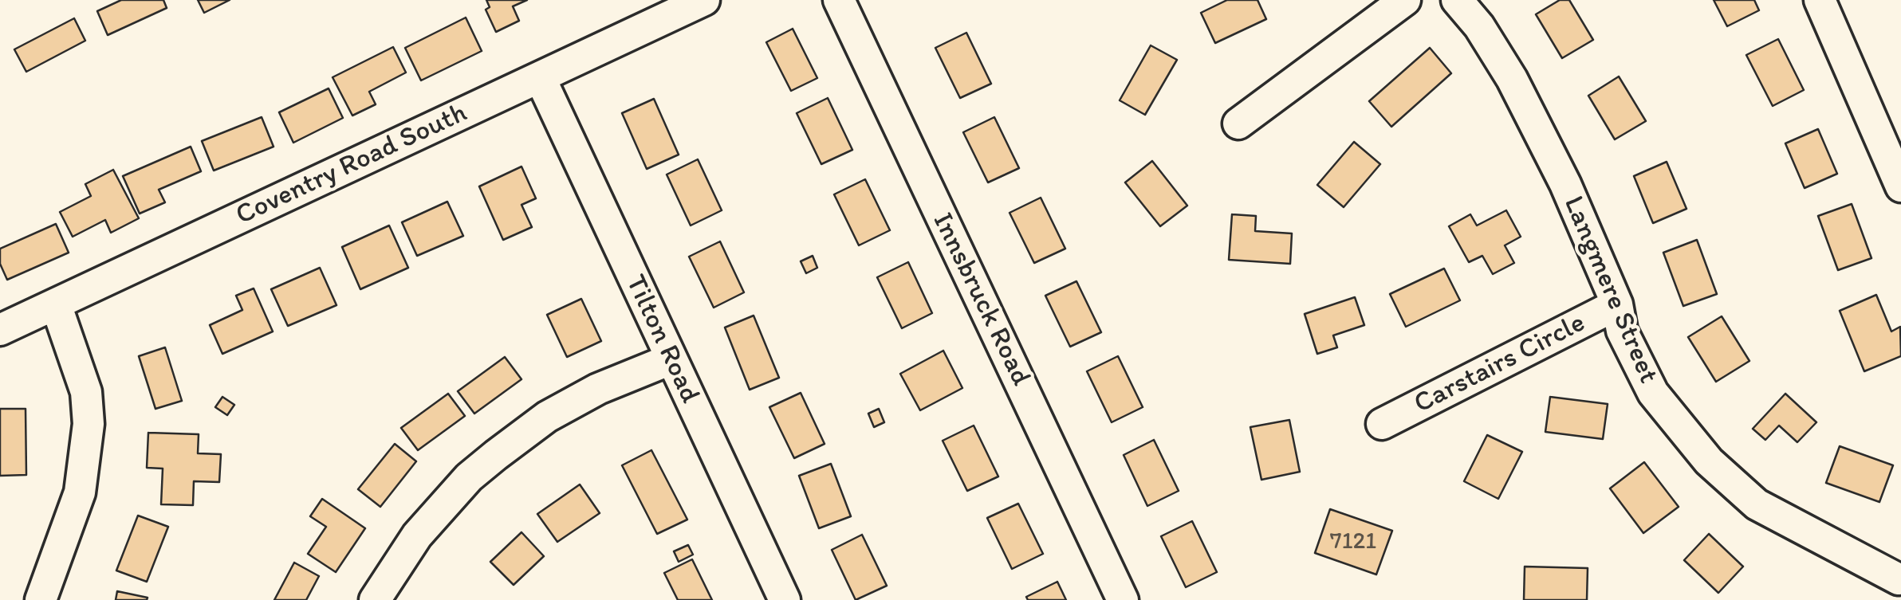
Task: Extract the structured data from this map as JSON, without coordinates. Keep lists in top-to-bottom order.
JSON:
{
  "streets": {
    "street": [
      "Coventry Road South",
      "Langmere Street",
      "Innsbruck Road",
      "Tilton Road",
      "Carstairs Circle"
    ]
  },
  "crossings": [
    ["Coventry Road South", "Tilton Road"],
    ["Langmere Street", "Carstairs Circle"]
  ],
  "house_numbers": ["7121"]
}
